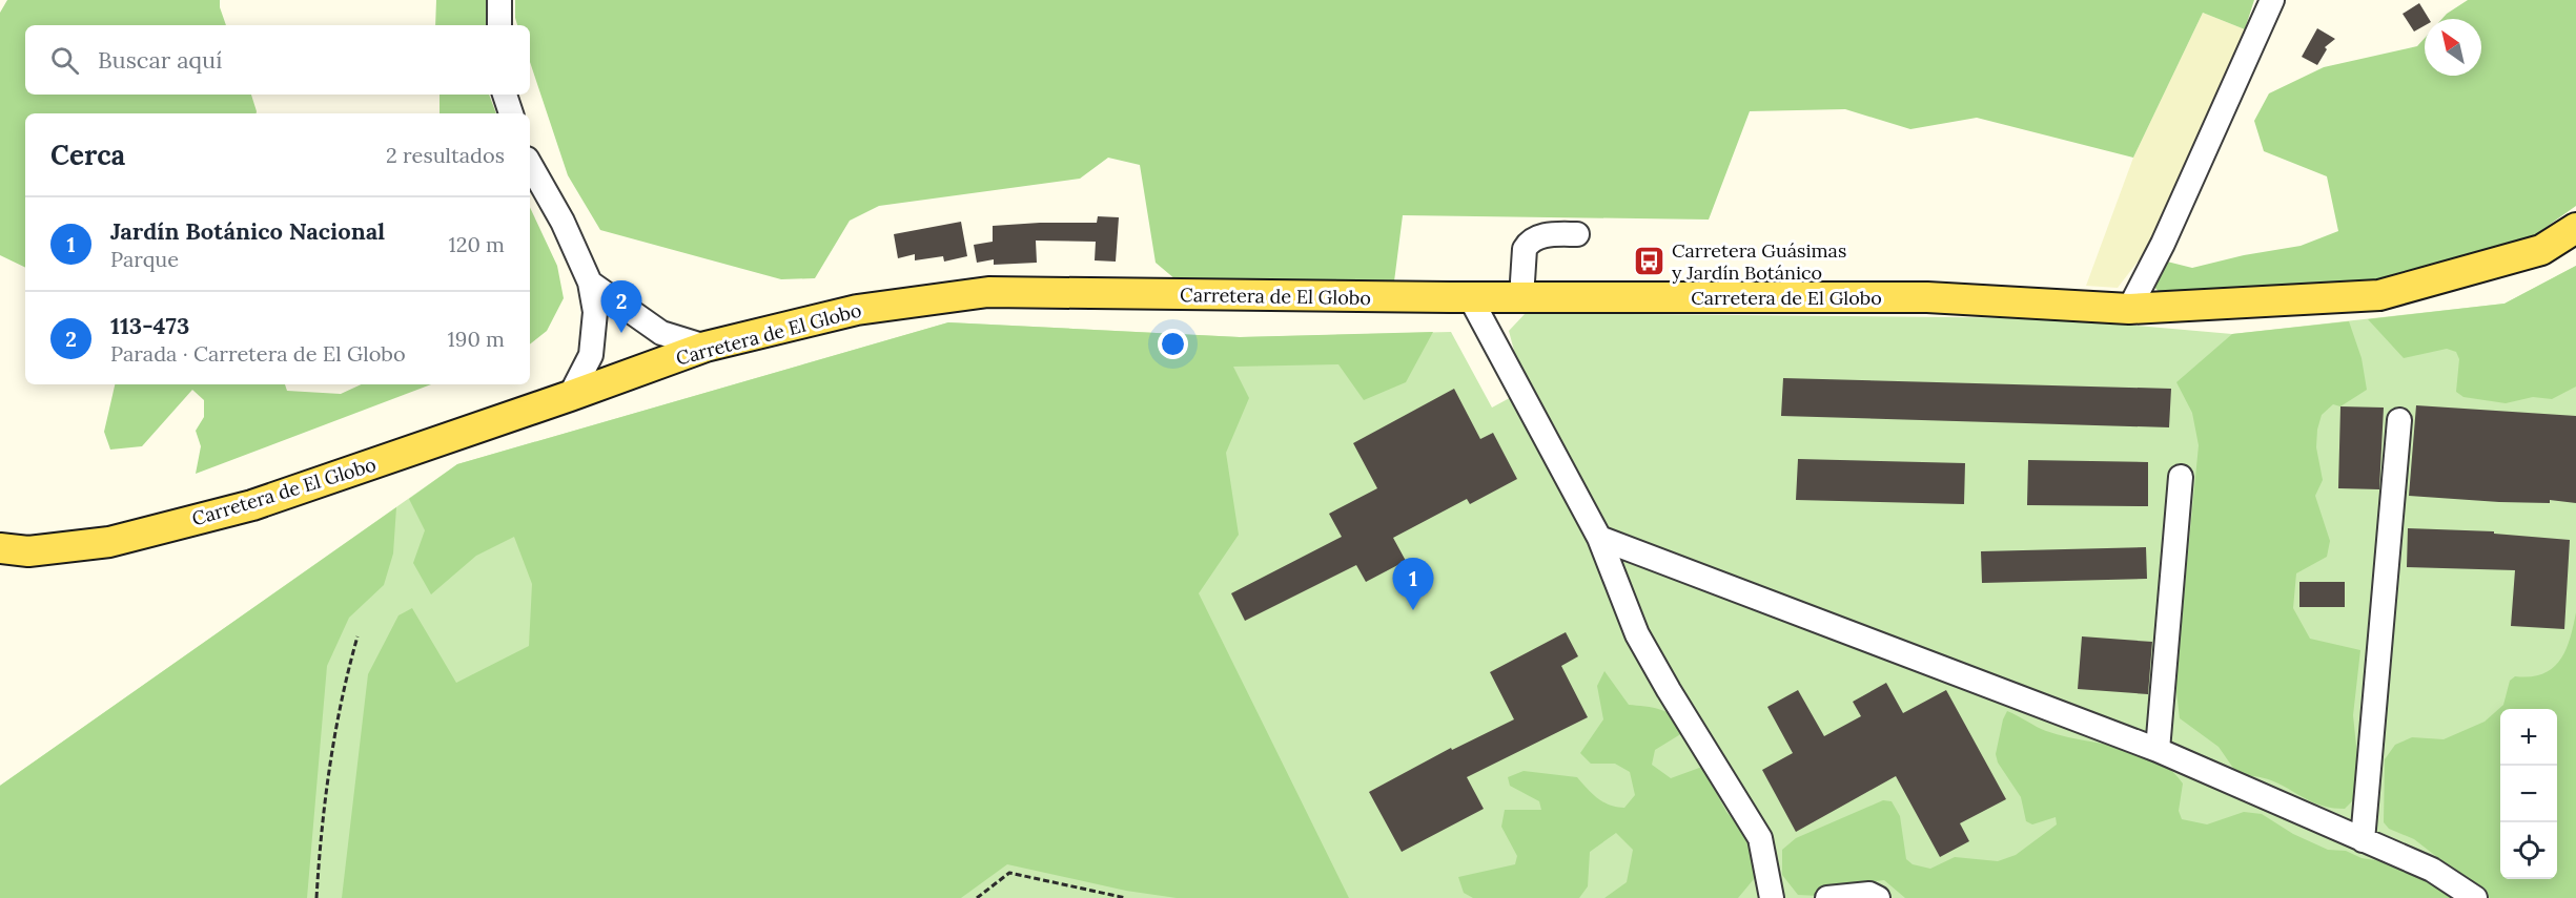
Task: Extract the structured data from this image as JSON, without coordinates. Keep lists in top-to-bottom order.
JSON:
{
  "streets": {
    "main road": ["Carretera de El Globo"]
  },
  "places": {
    "bus stop": ["Carretera Guásimas y Jardín Botánico"]
  },
  "north": "top left",
  "page": {
    "search": "Buscar aquí",
    "heading": ["Cerca", "2 resultados"],
    "list": [
      {
        "mark": "1",
        "name": "Jardín Botánico Nacional",
        "note": "Parque",
        "value": "120 m"
      },
      {
        "mark": "2",
        "name": "113-473",
        "note": "Parada · Carretera de El Globo",
        "value": "190 m"
      }
    ],
    "pins": ["2", "1"],
    "map_buttons": ["+", "−"]
  }
}
